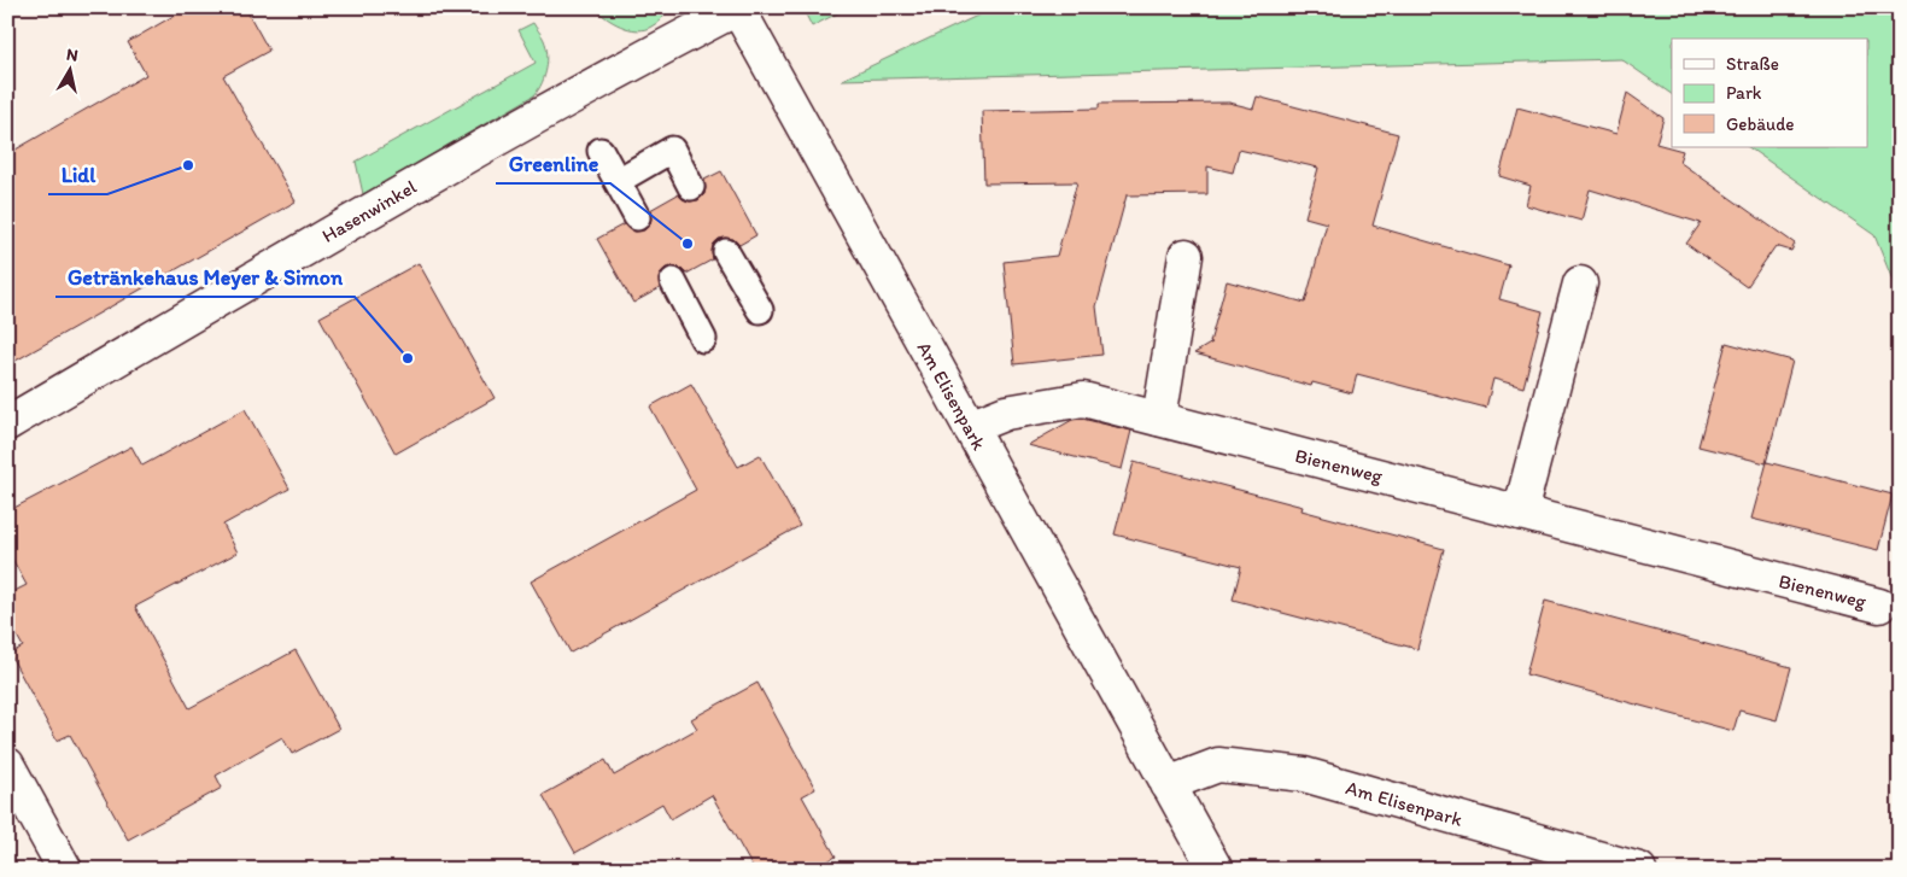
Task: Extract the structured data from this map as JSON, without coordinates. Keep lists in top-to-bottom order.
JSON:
{
  "streets": {
    "street": ["Hasenwinkel", "Am Elisenpark", "Bienenweg"]
  },
  "crossings": [
    ["Hasenwinkel", "Am Elisenpark"],
    ["Am Elisenpark", "Bienenweg"]
  ],
  "places": ["Lidl", "Greenline", "Getränkehaus Meyer & Simon"],
  "legend": ["Straße", "Park", "Gebäude"],
  "north": "top"
}
